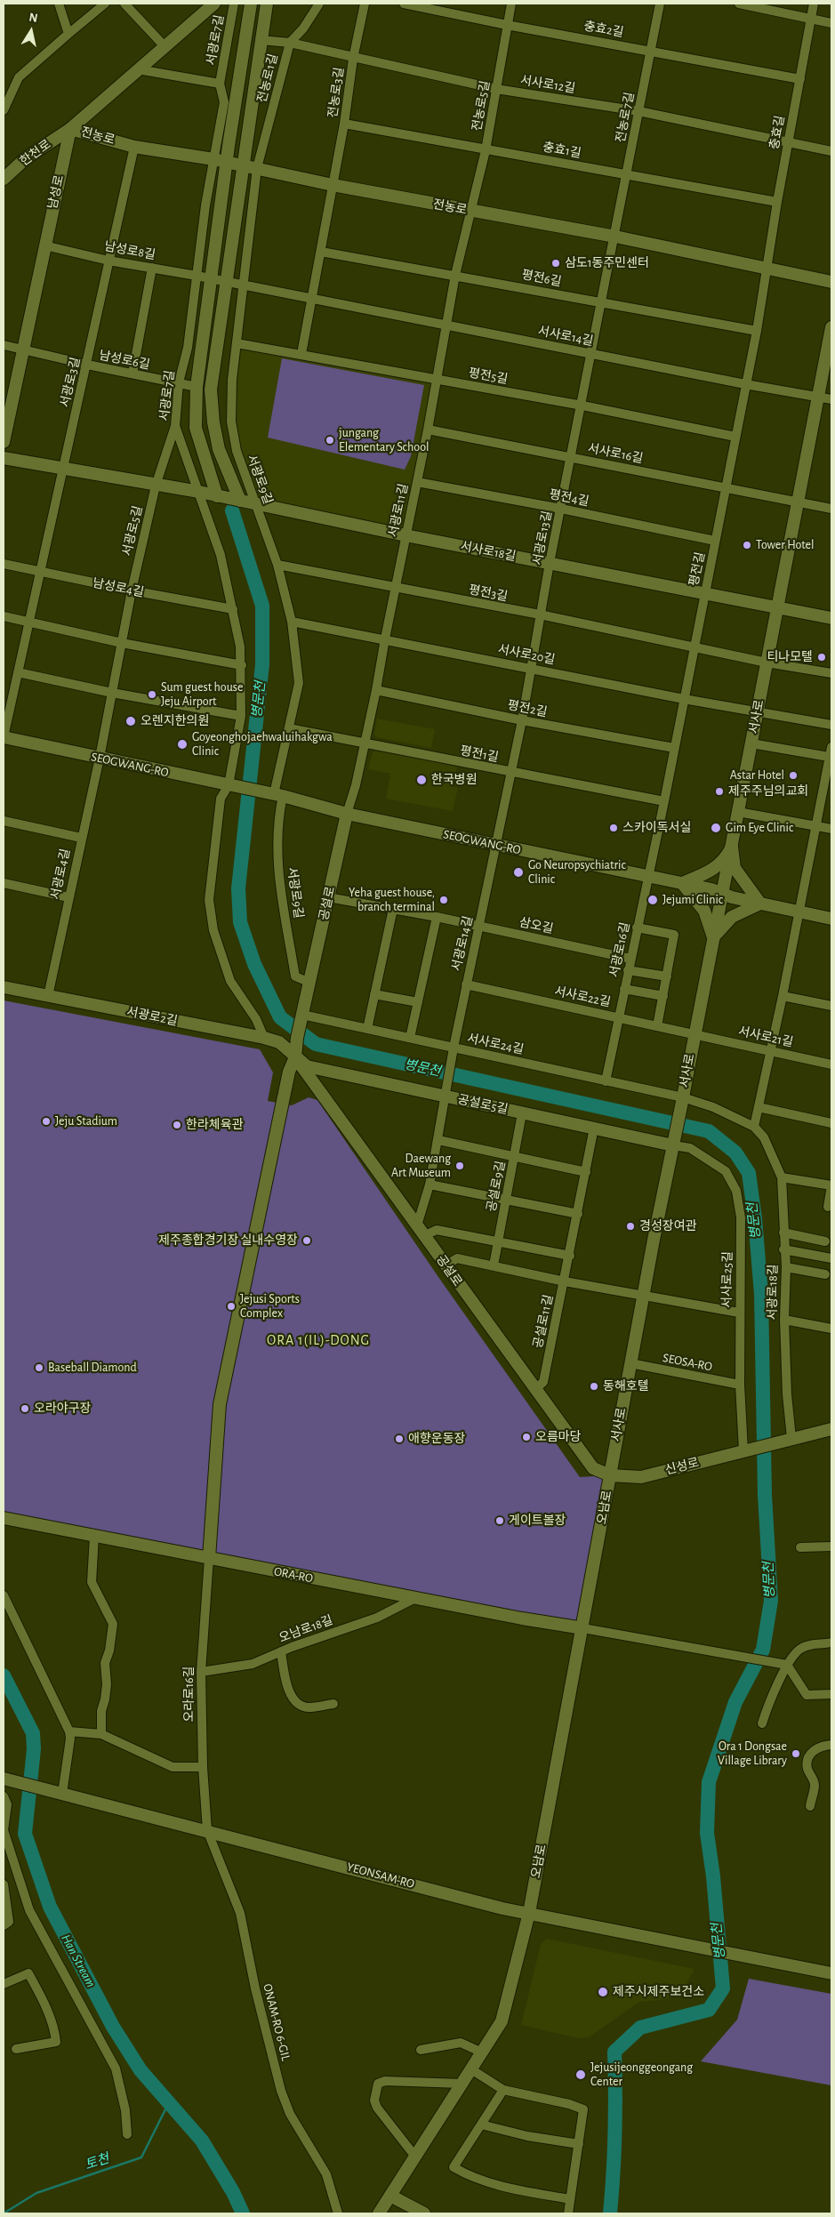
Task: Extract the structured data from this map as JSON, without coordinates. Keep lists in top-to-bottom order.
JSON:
{
  "streets": {
    "street": [
      "충효2길",
      "서광로7길",
      "전농로1길",
      "서사로12길",
      "전농로3길",
      "전농로5길",
      "전농로7길",
      "충효길",
      "전농로",
      "충효1길",
      "한천로",
      "남성로",
      "남성로8길",
      "평전6길",
      "서사로14길",
      "남성로6길",
      "평전5길",
      "서광로3길",
      "서사로16길",
      "서광로9길",
      "평전4길",
      "서광로11길",
      "서광로5길",
      "서광로13길",
      "서사로18길",
      "평전길",
      "남성로4길",
      "평전3길",
      "서사로20길",
      "평전2길",
      "서사로",
      "평전1길",
      "SEOGWANG-RO",
      "서광로4길",
      "공설로",
      "삼오길",
      "서광로14길",
      "서광로16길",
      "서사로22길",
      "서광로2길",
      "서사로21길",
      "서사로24길",
      "공설로5길",
      "공설로9길",
      "서사로25길",
      "서광로18길",
      "공설로11길",
      "SEOSA-RO",
      "신성로",
      "오남로",
      "ORA-RO",
      "오남로18길",
      "오라로16길",
      "YEONSAM-RO",
      "ONAM-RO 6-GIL"
    ]
  },
  "crossings": [
    ["충효2길", "전농로5길"],
    ["충효2길", "전농로7길"],
    ["충효2길", "충효길"],
    ["서광로7길", "전농로"],
    ["서광로7길", "남성로8길"],
    ["서광로7길", "남성로6길"],
    ["서광로7길", "서광로5길"],
    ["서광로7길", "서사로18길"],
    ["서광로7길", "남성로4길"],
    ["서광로7길", "SEOGWANG-RO"],
    ["전농로1길", "서사로12길"],
    ["전농로1길", "전농로"],
    ["전농로1길", "서광로9길"],
    ["서사로12길", "전농로3길"],
    ["서사로12길", "전농로5길"],
    ["서사로12길", "전농로7길"],
    ["서사로12길", "충효길"],
    ["전농로3길", "전농로"],
    ["전농로3길", "충효1길"],
    ["전농로5길", "전농로"],
    ["전농로5길", "충효1길"],
    ["전농로5길", "서광로11길"],
    ["전농로7길", "전농로"],
    ["전농로7길", "충효1길"],
    ["전농로7길", "서광로13길"],
    ["충효길", "전농로"],
    ["충효길", "충효1길"],
    ["충효길", "평전길"],
    ["전농로", "한천로"],
    ["전농로", "남성로"],
    ["전농로", "서광로3길"],
    ["전농로", "서광로9길"],
    ["전농로", "서광로11길"],
    ["전농로", "서광로13길"],
    ["전농로", "평전길"],
    ["한천로", "남성로"],
    ["남성로", "남성로8길"],
    ["남성로", "남성로6길"],
    ["남성로8길", "서사로14길"],
    ["남성로8길", "서광로3길"],
    ["평전6길", "서광로11길"],
    ["평전6길", "서광로13길"],
    ["평전6길", "평전길"],
    ["서사로14길", "서광로9길"],
    ["서사로14길", "서광로11길"],
    ["서사로14길", "서광로13길"],
    ["서사로14길", "평전길"],
    ["서사로14길", "서사로"],
    ["남성로6길", "서광로3길"],
    ["평전5길", "서광로9길"],
    ["평전5길", "서광로11길"],
    ["평전5길", "서광로13길"],
    ["평전5길", "평전길"],
    ["서광로3길", "남성로4길"],
    ["서광로3길", "SEOGWANG-RO"],
    ["서사로16길", "서광로11길"],
    ["서사로16길", "서광로13길"],
    ["서사로16길", "평전길"],
    ["서사로16길", "서사로"],
    ["서광로9길", "서사로18길"],
    ["서광로9길", "평전3길"],
    ["서광로9길", "서사로20길"],
    ["서광로9길", "평전1길"],
    ["서광로9길", "SEOGWANG-RO"],
    ["서광로9길", "공설로"],
    ["평전4길", "서광로11길"],
    ["평전4길", "서광로13길"],
    ["평전4길", "평전길"],
    ["서광로11길", "서사로18길"],
    ["서광로11길", "평전3길"],
    ["서광로11길", "서사로20길"],
    ["서광로11길", "평전2길"],
    ["서광로11길", "평전1길"],
    ["서광로11길", "SEOGWANG-RO"],
    ["서광로11길", "공설로"],
    ["서광로5길", "남성로4길"],
    ["서광로5길", "SEOGWANG-RO"],
    ["서광로5길", "서광로4길"],
    ["서광로13길", "서사로18길"],
    ["서광로13길", "평전3길"],
    ["서광로13길", "서사로20길"],
    ["서광로13길", "평전2길"],
    ["서광로13길", "평전1길"],
    ["서광로13길", "SEOGWANG-RO"],
    ["서광로13길", "서광로14길"],
    ["서사로18길", "평전길"],
    ["서사로18길", "서사로"],
    ["평전길", "평전3길"],
    ["평전길", "서사로20길"],
    ["평전길", "평전2길"],
    ["평전길", "평전1길"],
    ["평전길", "SEOGWANG-RO"],
    ["평전길", "서광로16길"],
    ["평전3길", "서사로"],
    ["서사로20길", "서사로"],
    ["서사로", "SEOGWANG-RO"],
    ["서사로", "공설로"],
    ["서사로", "서사로22길"],
    ["서사로", "서사로21길"],
    ["서사로", "서사로24길"],
    ["서사로", "공설로5길"],
    ["서사로", "서사로25길"],
    ["서사로", "서광로18길"],
    ["서사로", "SEOSA-RO"],
    ["서사로", "신성로"],
    ["서사로", "오남로"],
    ["SEOGWANG-RO", "서광로4길"],
    ["SEOGWANG-RO", "공설로"],
    ["SEOGWANG-RO", "서광로14길"],
    ["SEOGWANG-RO", "서광로16길"],
    ["서광로4길", "서광로2길"],
    ["공설로", "삼오길"],
    ["공설로", "서광로14길"],
    ["공설로", "서광로2길"],
    ["공설로", "서사로24길"],
    ["공설로", "공설로5길"],
    ["공설로", "공설로11길"],
    ["공설로", "신성로"],
    ["공설로", "오남로"],
    ["공설로", "ORA-RO"],
    ["공설로", "오라로16길"],
    ["삼오길", "서광로14길"],
    ["삼오길", "서광로16길"],
    ["서광로14길", "서사로22길"],
    ["서광로14길", "서사로24길"],
    ["서광로14길", "공설로5길"],
    ["서광로16길", "서사로22길"],
    ["서광로16길", "서사로24길"],
    ["서사로22길", "서사로21길"],
    ["서광로2길", "공설로5길"],
    ["서사로24길", "서광로18길"],
    ["공설로5길", "공설로9길"],
    ["공설로5길", "서사로25길"],
    ["공설로5길", "공설로11길"],
    ["서사로25길", "SEOSA-RO"],
    ["서사로25길", "신성로"],
    ["서광로18길", "신성로"],
    ["신성로", "오남로"],
    ["오남로", "ORA-RO"],
    ["오남로", "YEONSAM-RO"],
    ["ORA-RO", "오남로18길"],
    ["ORA-RO", "오라로16길"],
    ["오남로18길", "오라로16길"],
    ["오라로16길", "YEONSAM-RO"],
    ["오라로16길", "ONAM-RO 6-GIL"],
    ["YEONSAM-RO", "ONAM-RO 6-GIL"]
  ],
  "districts": ["ORA 1(IL)-DONG"],
  "water": ["병문천", "Han Stream", "토천"],
  "places": [
    "삼도1동주민센터",
    "jungang Elementary School",
    "Tower Hotel",
    "티나모텔",
    "Sum guest house Jeju Airport",
    "오렌지한의원",
    "Goyeonghojaehwaluihakgwa Clinic",
    "Astar Hotel",
    "한국병원",
    "제주주님의교회",
    "스카이독서실",
    "Gim Eye Clinic",
    "Go Neuropsychiatric Clinic",
    "Yeha guest house, branch terminal",
    "Jejumi Clinic",
    "Jeju Stadium",
    "한라체육관",
    "Daewang Art Museum",
    "경성장여관",
    "제주종합경기장 실내수영장",
    "Jejusi Sports Complex",
    "Baseball Diamond",
    "동해호텔",
    "오라야구장",
    "오름마당",
    "애향운동장",
    "게이트볼장",
    "Ora 1 Dongsae Village Library",
    "제주시제주보건소",
    "Jejusijeonggeongang Center"
  ],
  "north": "top"
}
